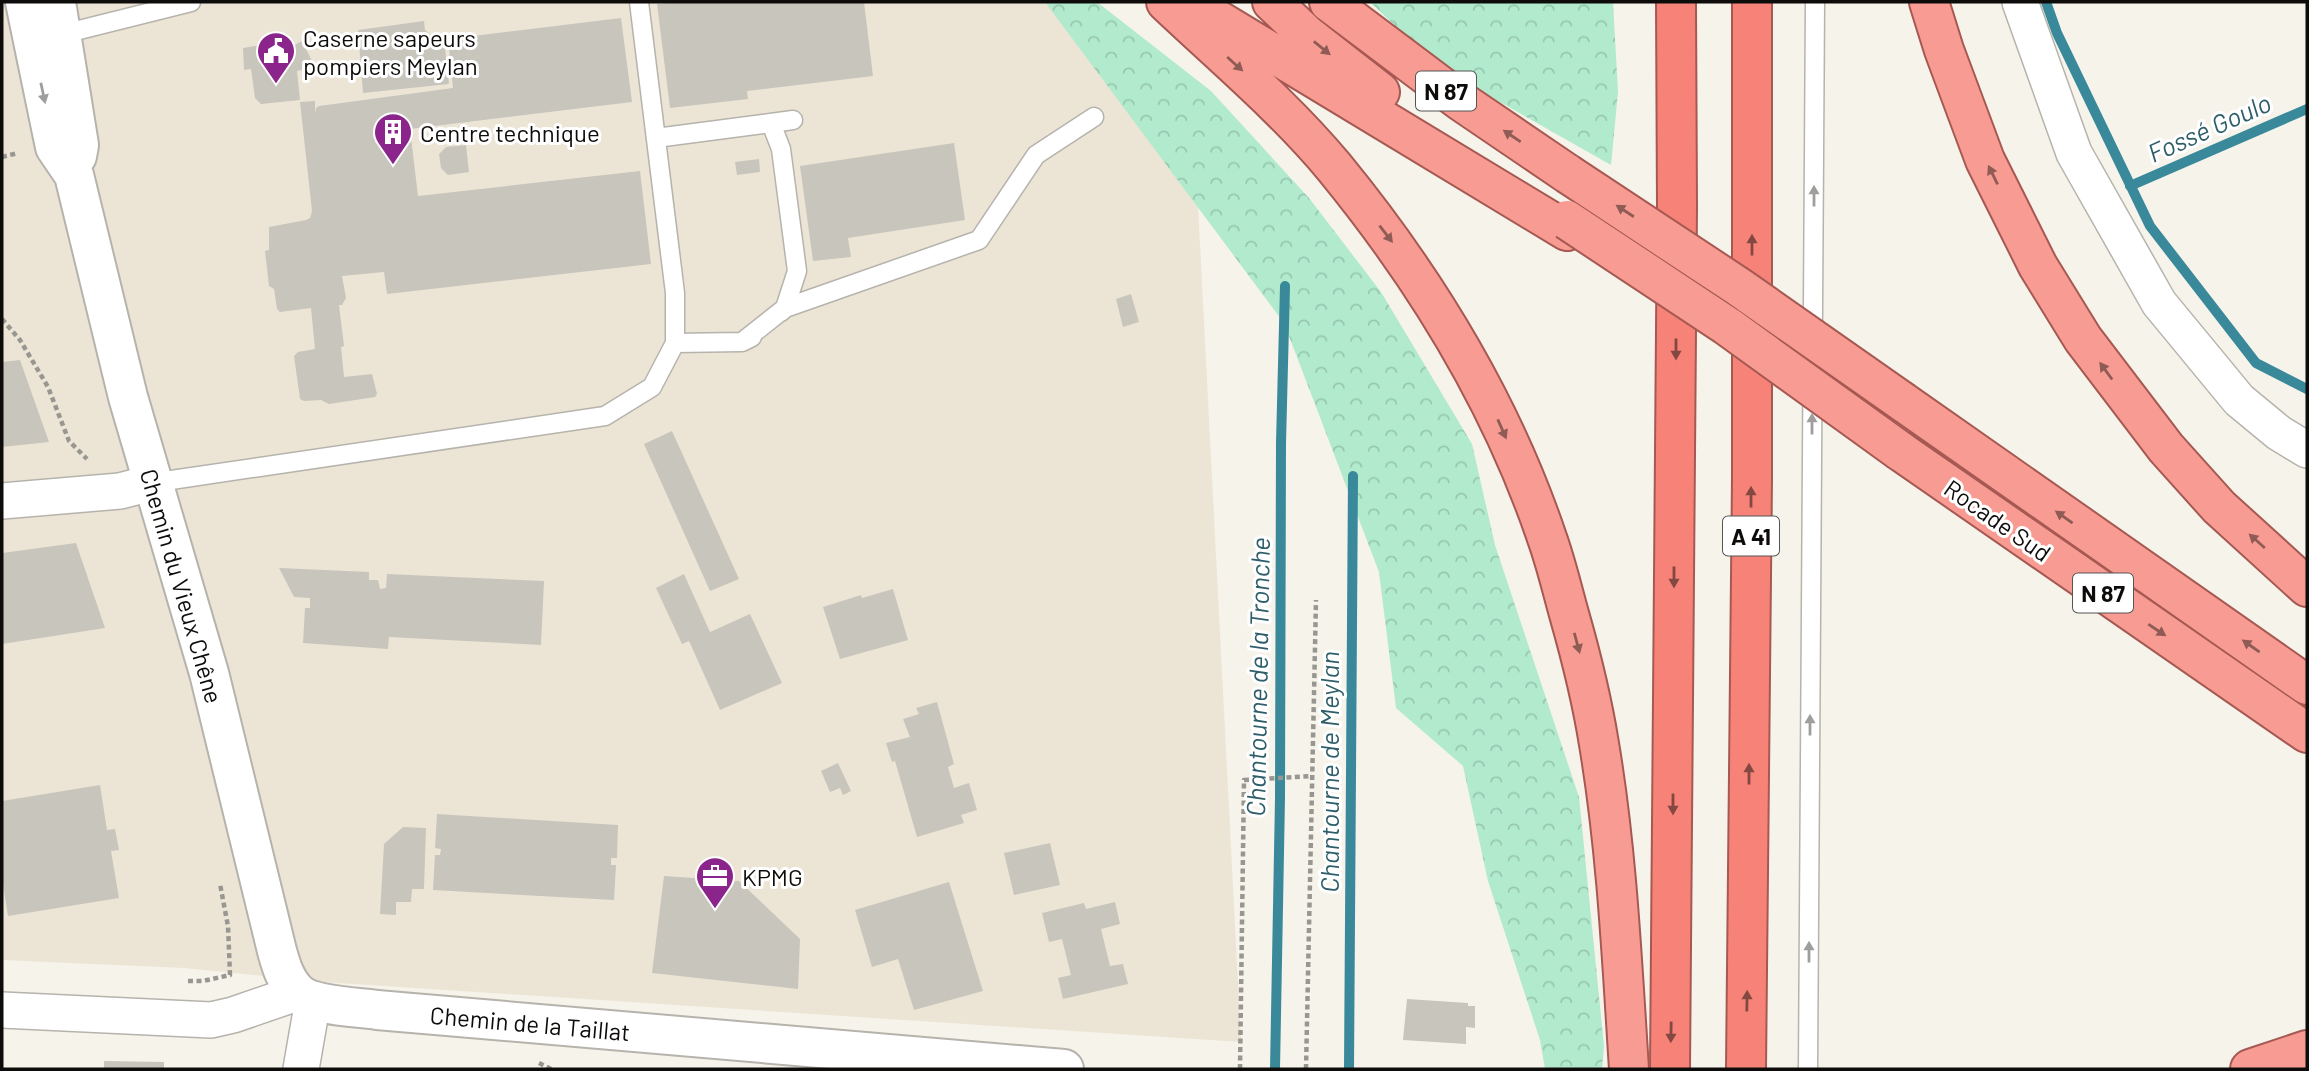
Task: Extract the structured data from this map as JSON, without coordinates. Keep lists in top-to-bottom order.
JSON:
{
  "streets": {
    "highway": ["N 87", "Rocade Sud", "A 41"],
    "street": ["Chemin du Vieux Chêne", "Chemin de la Taillat"]
  },
  "crossings": [
    ["Chemin du Vieux Chêne", "Chemin de la Taillat"]
  ],
  "water": ["Fossé Goulo", "Chantourne de la Tronche", "Chantourne de Meylan"],
  "places": {
    "public building": ["Caserne sapeurs pompiers Meylan"],
    "building": ["Centre technique"],
    "office": ["KPMG"]
  }
}
